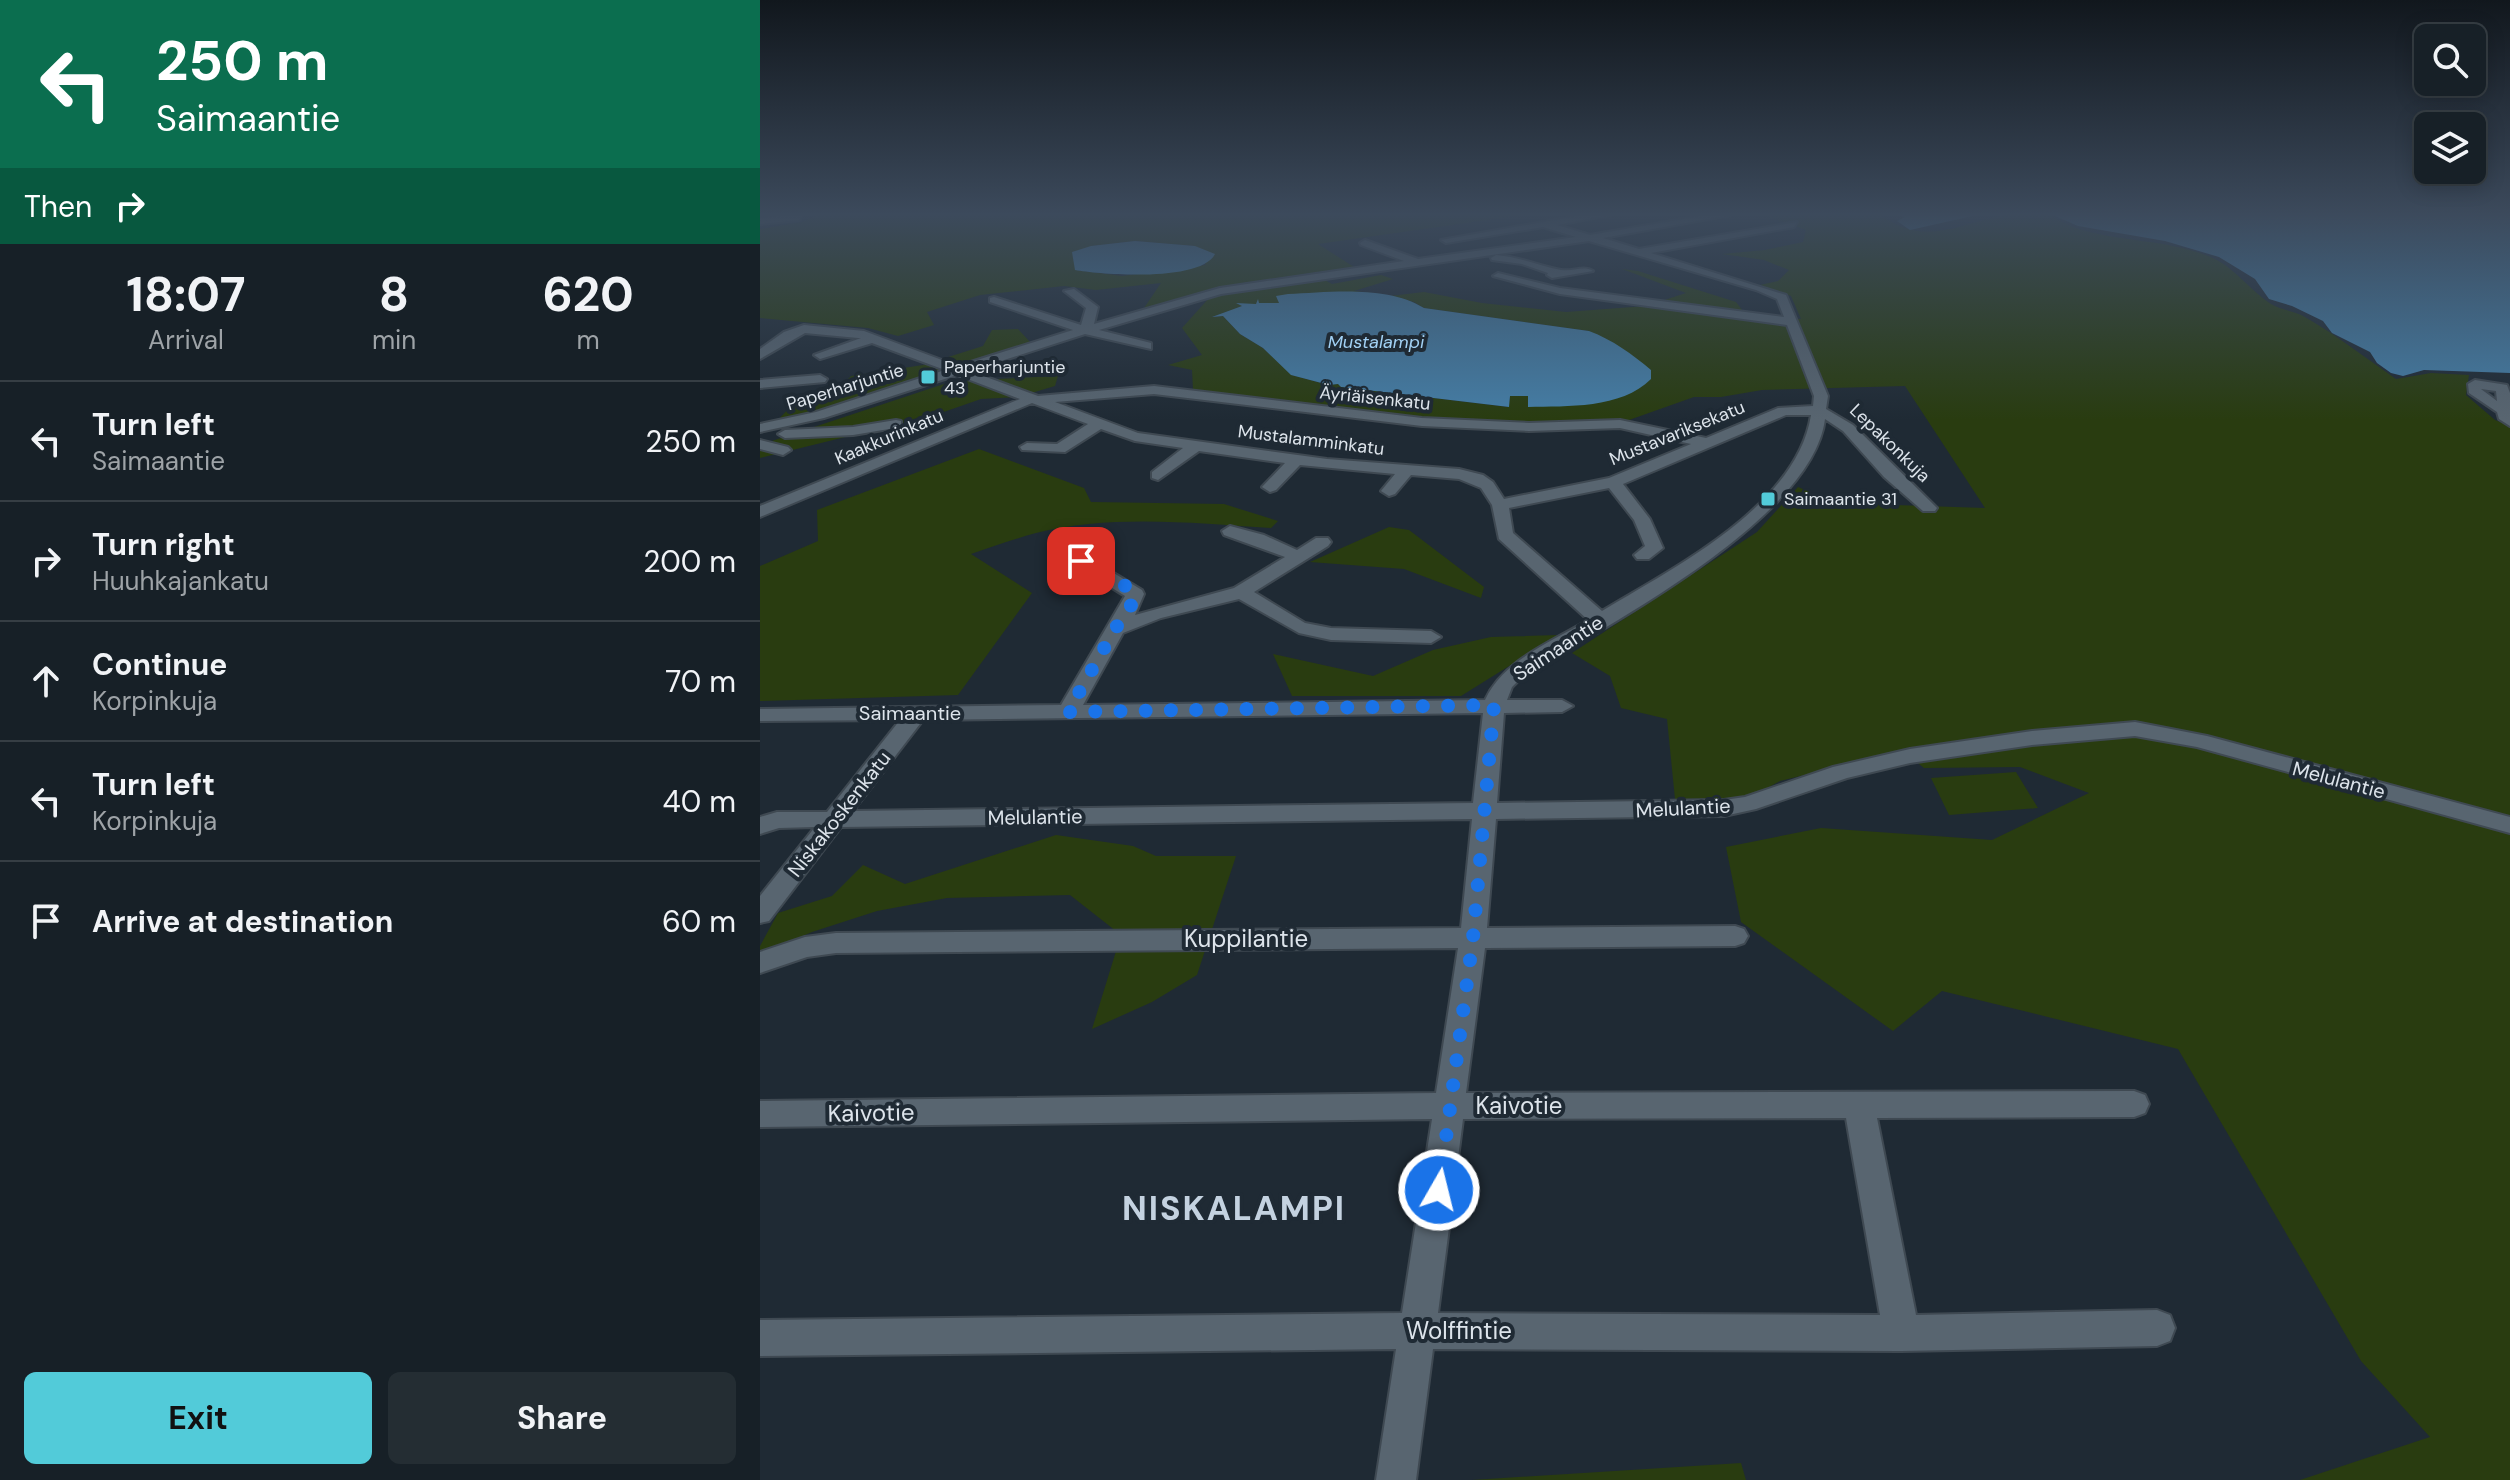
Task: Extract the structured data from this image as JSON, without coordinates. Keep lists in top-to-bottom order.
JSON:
{
  "streets": {
    "street": [
      "Paperharjuntie",
      "Äyriäisenkatu",
      "Mustavariksekatu",
      "Kaakkurinkatu",
      "Mustalamminkatu",
      "Lepakonkuja",
      "Saimaantie",
      "Melulantie",
      "Niskakoskenkatu",
      "Kuppilantie",
      "Kaivotie",
      "Wolffintie"
    ]
  },
  "crossings": [
    ["Paperharjuntie", "Mustalamminkatu"],
    ["Äyriäisenkatu", "Mustavariksekatu"],
    ["Äyriäisenkatu", "Kaakkurinkatu"],
    ["Äyriäisenkatu", "Mustalamminkatu"],
    ["Mustavariksekatu", "Mustalamminkatu"],
    ["Mustavariksekatu", "Lepakonkuja"],
    ["Mustavariksekatu", "Saimaantie"],
    ["Kaakkurinkatu", "Mustalamminkatu"],
    ["Mustalamminkatu", "Saimaantie"],
    ["Lepakonkuja", "Saimaantie"],
    ["Saimaantie", "Niskakoskenkatu"],
    ["Melulantie", "Niskakoskenkatu"]
  ],
  "districts": ["NISKALAMPI"],
  "water": ["Mustalampi"],
  "places": {
    "transit": ["Paperharjuntie 43", "Saimaantie 31"]
  },
  "page": {
    "turn": ["250 m", "Saimaantie"],
    "then": "Then",
    "eta": [
      "18:07",
      "Arrival",
      "8",
      "min",
      "620",
      "m"
    ],
    "list": [
      {
        "name": "Turn left",
        "note": "Saimaantie",
        "value": "250 m"
      },
      {
        "name": "Turn right",
        "note": "Huuhkajankatu",
        "value": "200 m"
      },
      {
        "name": "Continue",
        "note": "Korpinkuja",
        "value": "70 m"
      },
      {
        "name": "Turn left",
        "note": "Korpinkuja",
        "value": "40 m"
      },
      {
        "name": "Arrive at destination",
        "value": "60 m"
      }
    ],
    "buttons": ["Exit", "Share"]
  }
}
